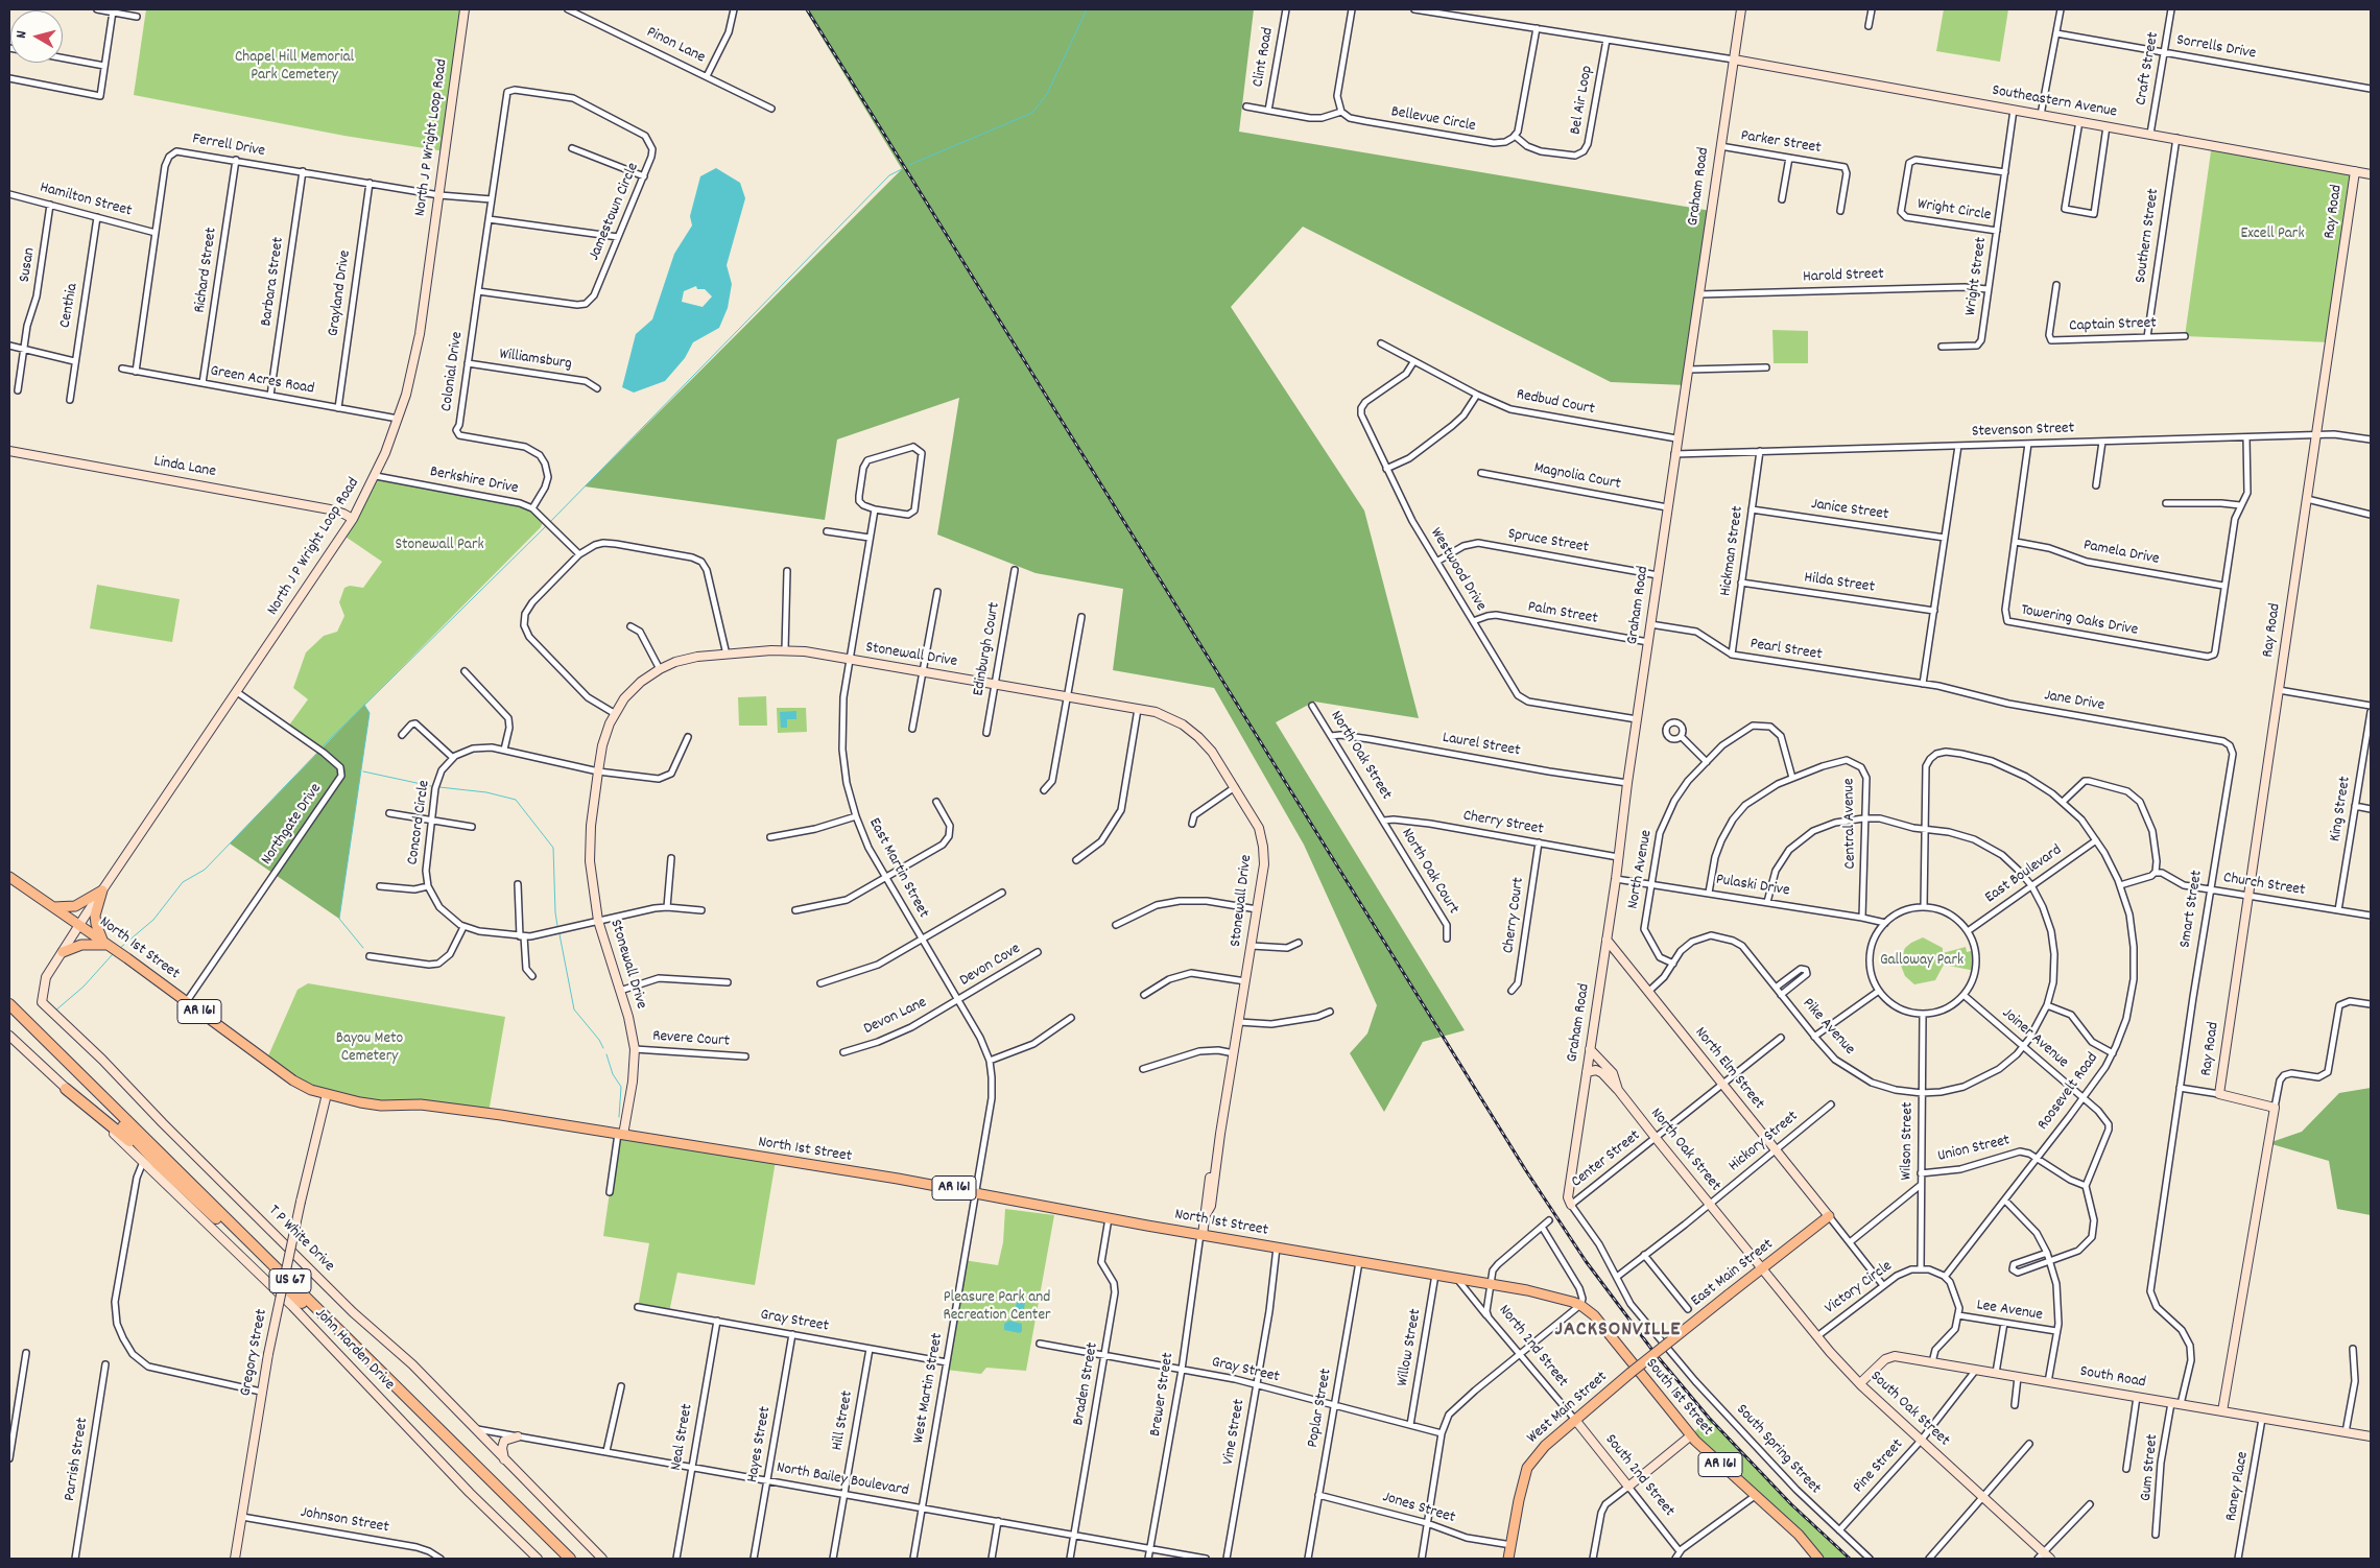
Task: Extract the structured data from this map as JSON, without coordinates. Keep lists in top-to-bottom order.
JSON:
{
  "streets": {
    "highway": ["US 67"],
    "main road": [
      "North 1st Street",
      "AR 161",
      "East Main Street",
      "South 1st Street",
      "West Main Street"
    ],
    "street": [
      "Pinon Lane",
      "Sorrells Drive",
      "Clint Road",
      "Craft Street",
      "Bel Air Loop",
      "Southeastern Avenue",
      "Bellevue Circle",
      "North J P Wright Loop Road",
      "Parker Street",
      "Ferrell Drive",
      "Graham Road",
      "Hamilton Street",
      "Wright Circle",
      "Jamestown Circle",
      "Ray Road",
      "Southern Street",
      "Susan",
      "Richard Street",
      "Harold Street",
      "Wright Street",
      "Barbara Street",
      "Grayland Drive",
      "Centhia",
      "Captain Street",
      "Williamsburg",
      "Colonial Drive",
      "Green Acres Road",
      "Redbud Court",
      "Stevenson Street",
      "Linda Lane",
      "Magnolia Court",
      "Berkshire Drive",
      "Janice Street",
      "Spruce Street",
      "Hickman Street",
      "Pamela Drive",
      "Westwood Drive",
      "Hilda Street",
      "Palm Street",
      "Towering Oaks Drive",
      "Edinburgh Court",
      "Pearl Street",
      "Stonewall Drive",
      "Jane Drive",
      "Laurel Street",
      "North Oak Street",
      "King Street",
      "Concord Circle",
      "Cherry Street",
      "Central Avenue",
      "Northgate Drive",
      "East Martin Street",
      "North Avenue",
      "North Oak Court",
      "East Boulevard",
      "Church Street",
      "Pulaski Drive",
      "Smart Street",
      "Cherry Court",
      "Devon Cove",
      "Devon Lane",
      "Pike Avenue",
      "Joiner Avenue",
      "Revere Court",
      "North Elm Street",
      "Roosevelt Road",
      "Wilson Street",
      "Hickory Street",
      "Union Street",
      "Center Street",
      "T P White Drive",
      "Victory Circle",
      "Lee Avenue",
      "Gray Street",
      "North 2nd Street",
      "Willow Street",
      "John Harden Drive",
      "Gregory Street",
      "South Road",
      "Braden Street",
      "West Martin Street",
      "Brewer Street",
      "Poplar Street",
      "South Oak Street",
      "Hill Street",
      "Vine Street",
      "Neal Street",
      "Hayes Street",
      "South Spring Street",
      "Parrish Street",
      "Pine Street",
      "Gum Street",
      "South 2nd Street",
      "North Bailey Boulevard",
      "Raney Place",
      "Jones Street",
      "Johnson Street"
    ]
  },
  "crossings": [
    ["Sorrells Drive", "Craft Street"],
    ["Craft Street", "Southeastern Avenue"],
    ["Bel Air Loop", "Bellevue Circle"],
    ["Southeastern Avenue", "Graham Road"],
    ["Southeastern Avenue", "Ray Road"],
    ["Southeastern Avenue", "Southern Street"],
    ["Southeastern Avenue", "Wright Street"],
    ["North J P Wright Loop Road", "Ferrell Drive"],
    ["North J P Wright Loop Road", "Green Acres Road"],
    ["North J P Wright Loop Road", "Linda Lane"],
    ["North J P Wright Loop Road", "Berkshire Drive"],
    ["North J P Wright Loop Road", "Northgate Drive"],
    ["North J P Wright Loop Road", "North 1st Street"],
    ["North J P Wright Loop Road", "T P White Drive"],
    ["Parker Street", "Graham Road"],
    ["Ferrell Drive", "Hamilton Street"],
    ["Ferrell Drive", "Richard Street"],
    ["Ferrell Drive", "Barbara Street"],
    ["Ferrell Drive", "Grayland Drive"],
    ["Ferrell Drive", "Green Acres Road"],
    ["Graham Road", "Harold Street"],
    ["Graham Road", "Redbud Court"],
    ["Graham Road", "Stevenson Street"],
    ["Graham Road", "Magnolia Court"],
    ["Graham Road", "Spruce Street"],
    ["Graham Road", "Westwood Drive"],
    ["Graham Road", "Palm Street"],
    ["Graham Road", "Pearl Street"],
    ["Graham Road", "Laurel Street"],
    ["Graham Road", "North Oak Street"],
    ["Graham Road", "Cherry Street"],
    ["Graham Road", "Pulaski Drive"],
    ["Graham Road", "North Elm Street"],
    ["Graham Road", "Center Street"],
    ["Graham Road", "South Spring Street"],
    ["Hamilton Street", "Susan"],
    ["Hamilton Street", "Centhia"],
    ["Wright Circle", "Wright Street"],
    ["Jamestown Circle", "Colonial Drive"],
    ["Ray Road", "Stevenson Street"],
    ["Ray Road", "Church Street"],
    ["Southern Street", "Captain Street"],
    ["Richard Street", "Green Acres Road"],
    ["Harold Street", "Wright Street"],
    ["Barbara Street", "Green Acres Road"],
    ["Grayland Drive", "Green Acres Road"],
    ["Williamsburg", "Colonial Drive"],
    ["Colonial Drive", "Berkshire Drive"],
    ["Redbud Court", "Westwood Drive"],
    ["Stevenson Street", "Hickman Street"],
    ["Stevenson Street", "Towering Oaks Drive"],
    ["Janice Street", "Hickman Street"],
    ["Spruce Street", "Westwood Drive"],
    ["Hickman Street", "Hilda Street"],
    ["Hickman Street", "Pearl Street"],
    ["Pamela Drive", "Towering Oaks Drive"],
    ["Westwood Drive", "Palm Street"],
    ["Edinburgh Court", "Stonewall Drive"],
    ["Pearl Street", "Jane Drive"],
    ["Stonewall Drive", "Concord Circle"],
    ["Stonewall Drive", "East Martin Street"],
    ["Stonewall Drive", "North 1st Street"],
    ["Stonewall Drive", "Revere Court"],
    ["Stonewall Drive", "Brewer Street"],
    ["Jane Drive", "Smart Street"],
    ["Laurel Street", "North Oak Street"],
    ["North Oak Street", "Cherry Street"],
    ["North Oak Street", "North Oak Court"],
    ["North Oak Street", "Hickory Street"],
    ["North Oak Street", "Center Street"],
    ["North Oak Street", "East Main Street"],
    ["North Oak Street", "South Oak Street"],
    ["King Street", "Church Street"],
    ["Cherry Street", "North Oak Court"],
    ["Cherry Street", "Cherry Court"],
    ["Central Avenue", "North Avenue"],
    ["Central Avenue", "Pulaski Drive"],
    ["Central Avenue", "Pike Avenue"],
    ["Northgate Drive", "North 1st Street"],
    ["East Martin Street", "North 1st Street"],
    ["East Martin Street", "Devon Cove"],
    ["East Martin Street", "Devon Lane"],
    ["East Martin Street", "West Martin Street"],
    ["North Avenue", "Pulaski Drive"],
    ["North Avenue", "Pike Avenue"],
    ["East Boulevard", "Pulaski Drive"],
    ["East Boulevard", "Pike Avenue"],
    ["East Boulevard", "Joiner Avenue"],
    ["East Boulevard", "Roosevelt Road"],
    ["East Boulevard", "Wilson Street"],
    ["Church Street", "Smart Street"],
    ["Pulaski Drive", "Pike Avenue"],
    ["Pulaski Drive", "Joiner Avenue"],
    ["Pulaski Drive", "Roosevelt Road"],
    ["Pulaski Drive", "Wilson Street"],
    ["Smart Street", "South Road"],
    ["North 1st Street", "T P White Drive"],
    ["North 1st Street", "North 2nd Street"],
    ["North 1st Street", "Willow Street"],
    ["North 1st Street", "Gregory Street"],
    ["North 1st Street", "Braden Street"],
    ["North 1st Street", "West Martin Street"],
    ["North 1st Street", "Brewer Street"],
    ["North 1st Street", "South 1st Street"],
    ["North 1st Street", "Poplar Street"],
    ["North 1st Street", "Vine Street"],
    ["Devon Cove", "Devon Lane"],
    ["Pike Avenue", "Joiner Avenue"],
    ["Pike Avenue", "North Elm Street"],
    ["Pike Avenue", "Roosevelt Road"],
    ["Pike Avenue", "Wilson Street"],
    ["Joiner Avenue", "Roosevelt Road"],
    ["Joiner Avenue", "Wilson Street"],
    ["Joiner Avenue", "Union Street"],
    ["North Elm Street", "Hickory Street"],
    ["North Elm Street", "Center Street"],
    ["North Elm Street", "East Main Street"],
    ["Roosevelt Road", "Wilson Street"],
    ["Roosevelt Road", "Union Street"],
    ["Wilson Street", "Union Street"],
    ["Wilson Street", "Victory Circle"],
    ["Hickory Street", "South Spring Street"],
    ["Center Street", "South Spring Street"],
    ["T P White Drive", "North Bailey Boulevard"],
    ["East Main Street", "West Main Street"],
    ["East Main Street", "South Oak Street"],
    ["Victory Circle", "South Oak Street"],
    ["Gray Street", "Willow Street"],
    ["Gray Street", "Braden Street"],
    ["Gray Street", "West Martin Street"],
    ["Gray Street", "Brewer Street"],
    ["Gray Street", "Poplar Street"],
    ["Gray Street", "Hill Street"],
    ["Gray Street", "Vine Street"],
    ["Gray Street", "Neal Street"],
    ["Gray Street", "Hayes Street"],
    ["North 2nd Street", "West Main Street"],
    ["North 2nd Street", "South 2nd Street"],
    ["Gregory Street", "Johnson Street"],
    ["South Road", "South Oak Street"],
    ["South Road", "Pine Street"],
    ["South Road", "Gum Street"],
    ["South Road", "Raney Place"],
    ["Braden Street", "North Bailey Boulevard"],
    ["West Martin Street", "North Bailey Boulevard"],
    ["Brewer Street", "North Bailey Boulevard"],
    ["Poplar Street", "Jones Street"],
    ["West Main Street", "South 2nd Street"],
    ["West Main Street", "Jones Street"],
    ["South Oak Street", "Pine Street"],
    ["Hill Street", "North Bailey Boulevard"],
    ["Neal Street", "North Bailey Boulevard"],
    ["Hayes Street", "North Bailey Boulevard"],
    ["South Spring Street", "Pine Street"]
  ],
  "districts": ["JACKSONVILLE"],
  "parks": [
    "Chapel Hill Memorial Park Cemetery",
    "Excell Park",
    "Stonewall Park",
    "Galloway Park",
    "Bayou Meto Cemetery",
    "Pleasure Park and Recreation Center"
  ],
  "north": "left"
}
